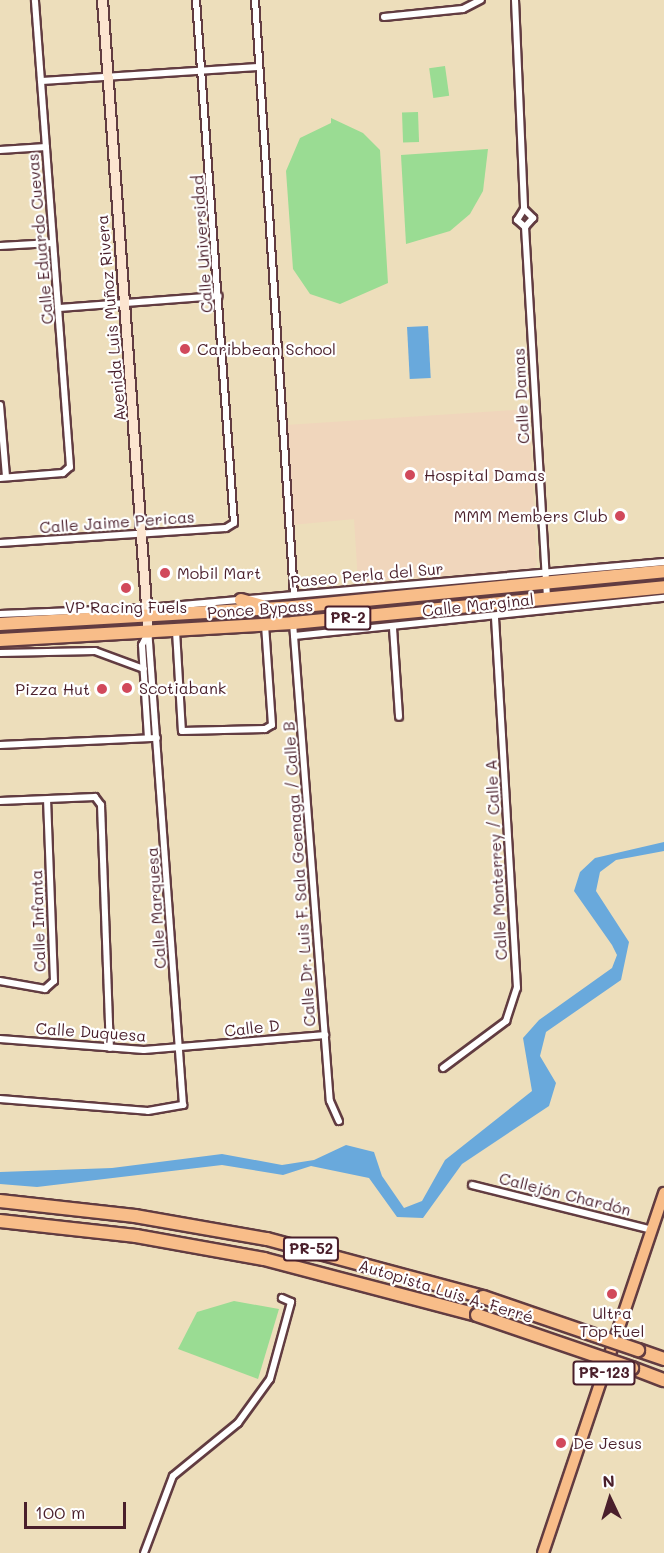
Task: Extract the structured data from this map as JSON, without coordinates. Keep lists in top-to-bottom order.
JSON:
{
  "streets": {
    "highway": [
      "Ponce Bypass",
      "PR-2",
      "PR-52",
      "Autopista Luis A. Ferré"
    ],
    "main road": ["PR-123"],
    "street": [
      "Calle Eduardo Cuevas",
      "Calle Universidad",
      "Avenida Luis Muñoz Rivera",
      "Calle Damas",
      "Calle Jaime Pericas",
      "Paseo Perla del Sur",
      "Calle Marginal",
      "Calle Monterrey / Calle A",
      "Calle Dr. Luis F. Sala Goenaga / Calle B",
      "Calle Marquesa",
      "Calle Infanta",
      "Calle D",
      "Calle Duquesa",
      "Callejón Chardón"
    ]
  },
  "crossings": [
    ["Calle Universidad", "Calle Jaime Pericas"],
    ["Avenida Luis Muñoz Rivera", "Calle Jaime Pericas"],
    ["Avenida Luis Muñoz Rivera", "Paseo Perla del Sur"],
    ["Avenida Luis Muñoz Rivera", "Ponce Bypass"],
    ["Avenida Luis Muñoz Rivera", "Calle Marquesa"],
    ["Calle Damas", "Paseo Perla del Sur"],
    ["Calle Damas", "Ponce Bypass"],
    ["Paseo Perla del Sur", "Ponce Bypass"],
    ["Calle Marginal", "Ponce Bypass"],
    ["Calle Marginal", "Calle Monterrey / Calle A"],
    ["Calle Marginal", "Calle Dr. Luis F. Sala Goenaga / Calle B"],
    ["Ponce Bypass", "Calle Dr. Luis F. Sala Goenaga / Calle B"],
    ["Ponce Bypass", "Calle Marquesa"],
    ["Calle Dr. Luis F. Sala Goenaga / Calle B", "Calle D"],
    ["Calle Marquesa", "Calle D"],
    ["Calle Marquesa", "Calle Duquesa"],
    ["Calle D", "Calle Duquesa"],
    ["Callejón Chardón", "PR-123"]
  ],
  "places": [
    "Caribbean School",
    "Hospital Damas",
    "MMM Members Club",
    "Mobil Mart",
    "VP Racing Fuels",
    "Scotiabank",
    "Pizza Hut",
    "Ultra Top Fuel",
    "De Jesus"
  ],
  "scale_bar": "100 m",
  "north": "top"
}
